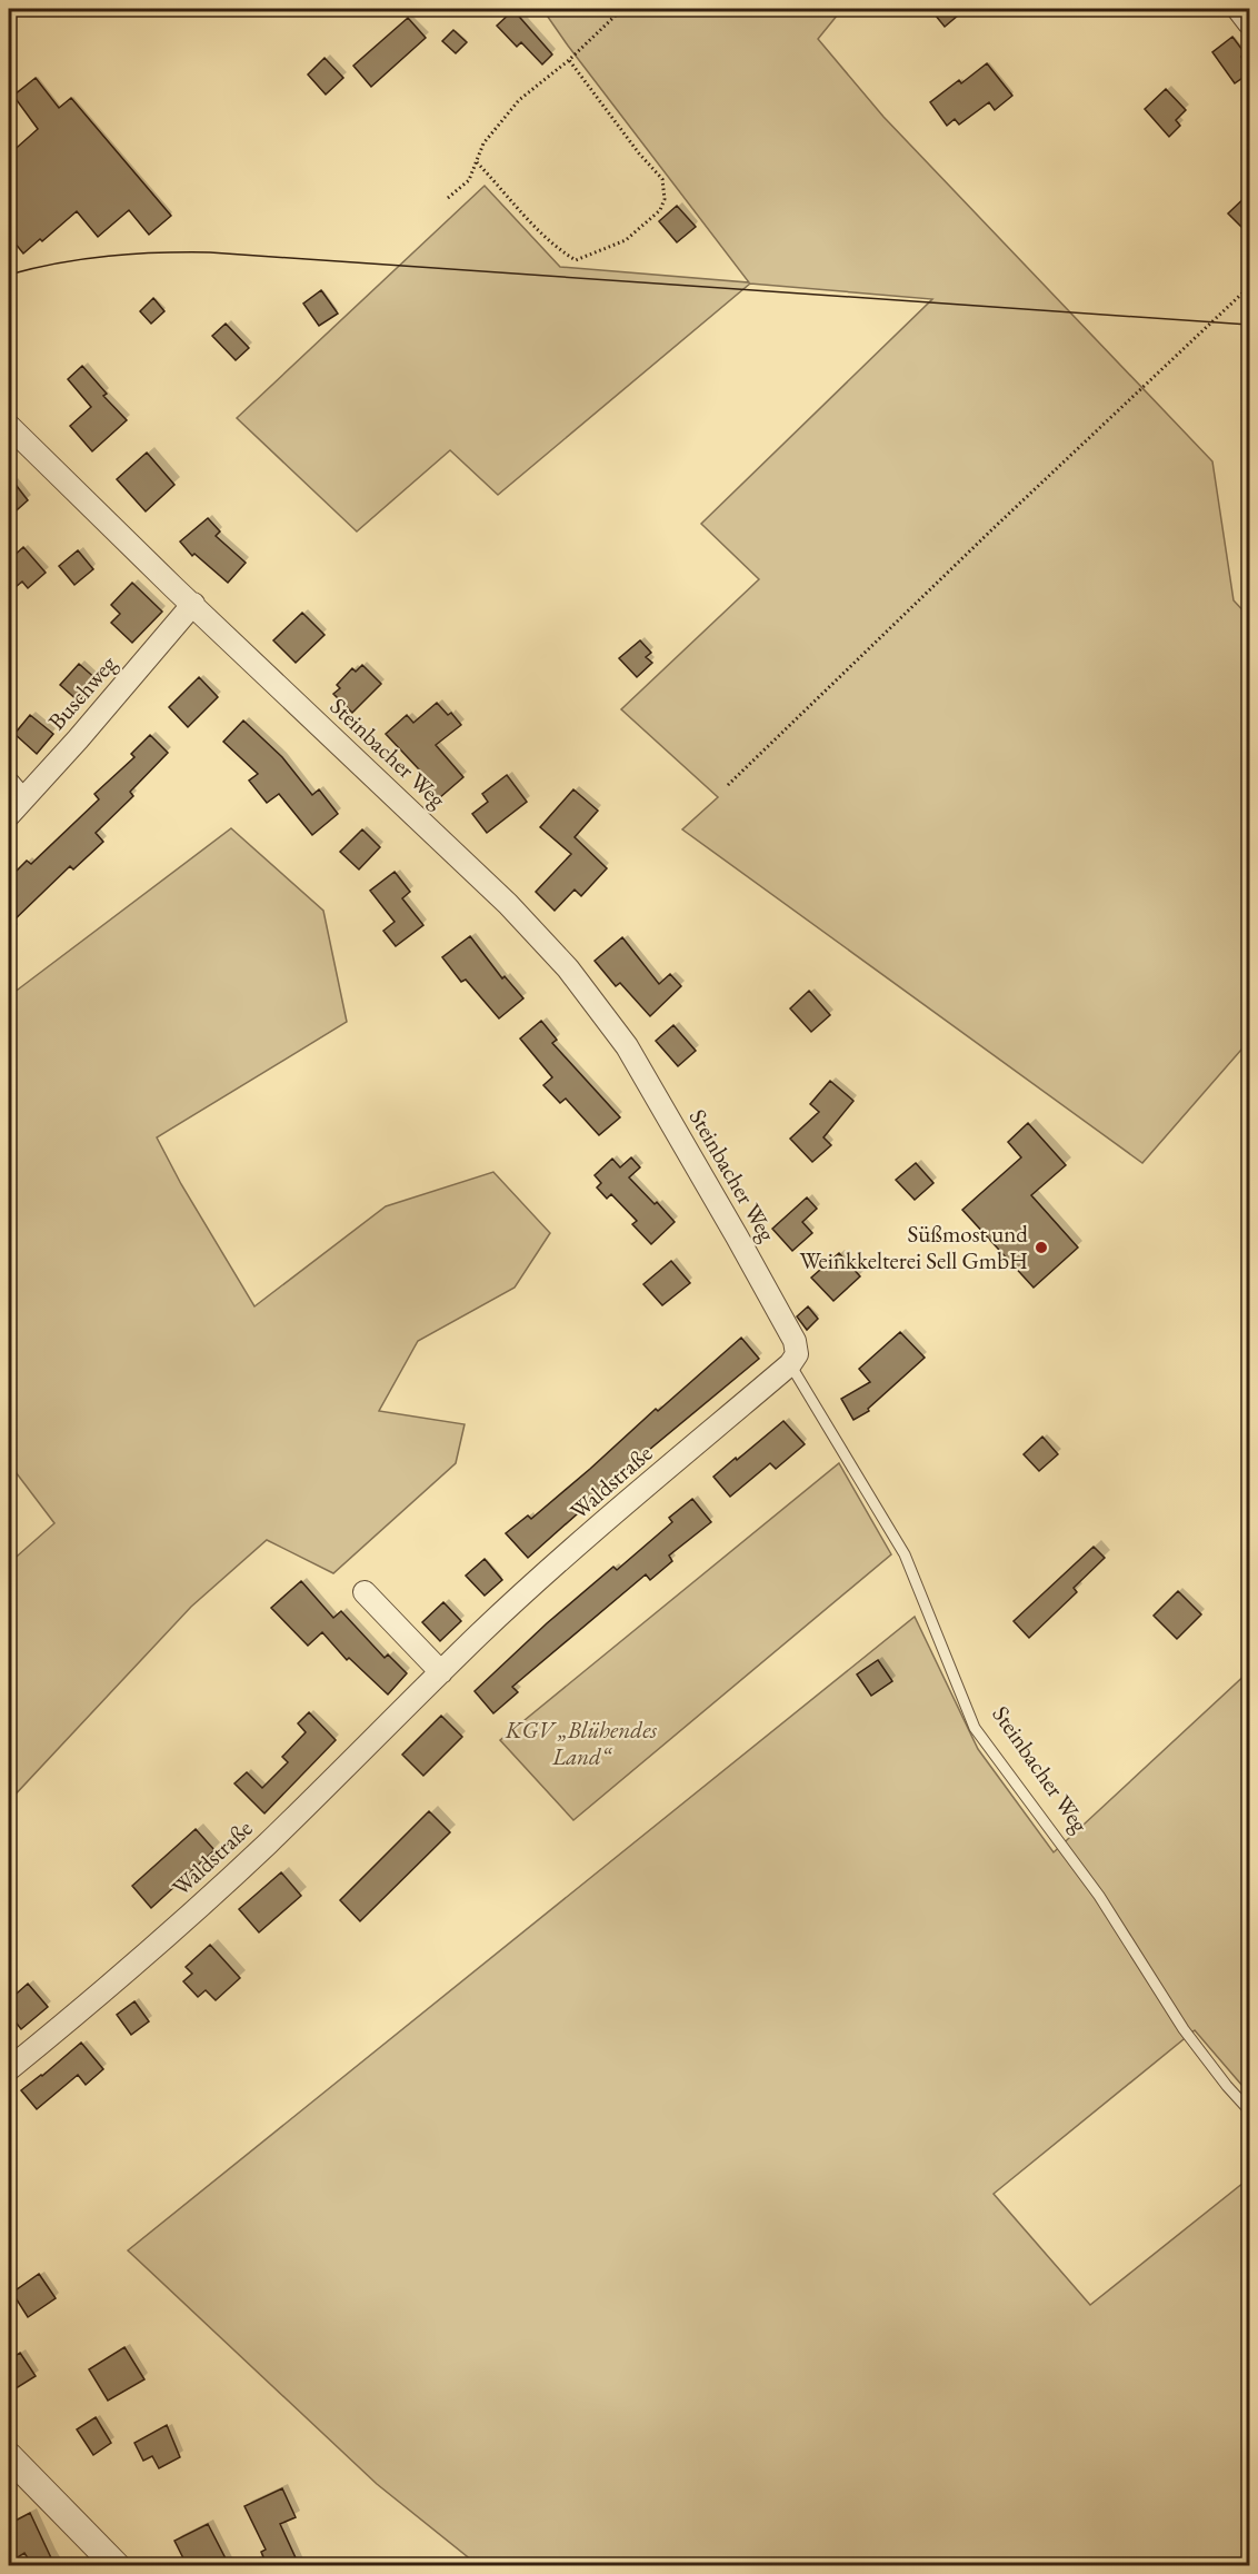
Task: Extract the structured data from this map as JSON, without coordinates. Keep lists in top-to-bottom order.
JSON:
{
  "streets": {
    "street": ["Buschweg", "Steinbacher Weg", "Waldstraße"]
  },
  "crossings": [
    ["Buschweg", "Steinbacher Weg"],
    ["Steinbacher Weg", "Waldstraße"]
  ],
  "parks": ["KGV „Blühendes Land“"],
  "places": ["Süßmost und Weinkkelterei Sell GmbH"]
}
